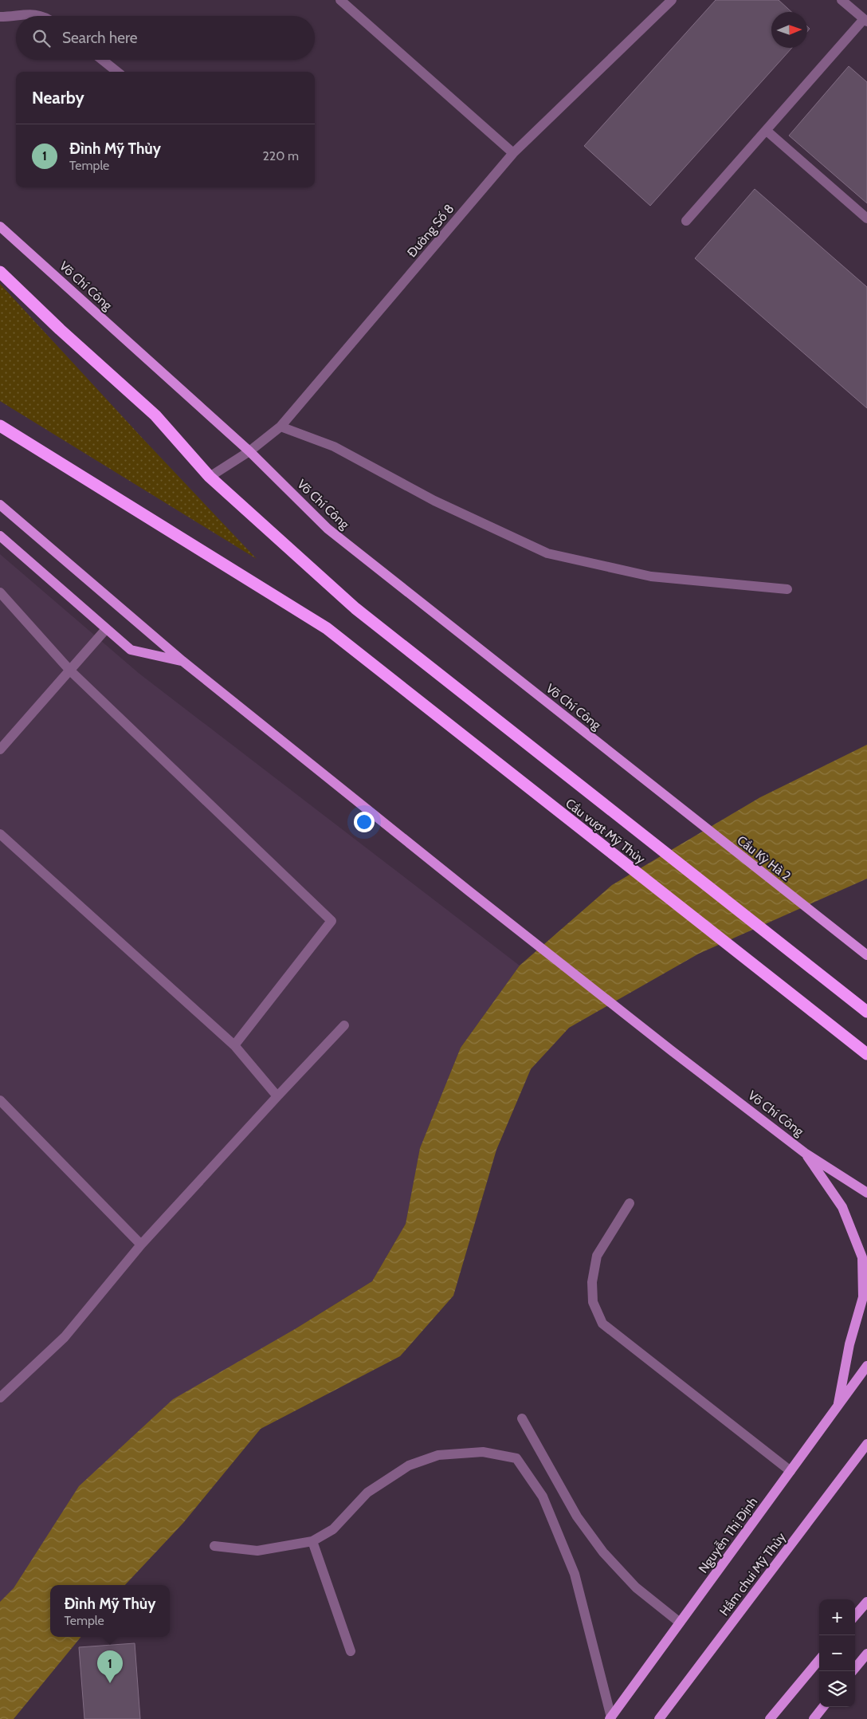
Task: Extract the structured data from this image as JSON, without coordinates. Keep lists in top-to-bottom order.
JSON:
{
  "streets": {
    "highway": ["Cầu vượt Mỹ Thủy"],
    "main road": [
      "Võ Chí Công",
      "Cầu Kỳ Hà 2",
      "Nguyễn Thị Định",
      "Hầm chui Mỹ Thủy"
    ],
    "street": ["Đường Số 8"]
  },
  "crossings": [
    ["Đường Số 8", "Võ Chí Công"],
    ["Đường Số 8", "Cầu vượt Mỹ Thủy"],
    ["Võ Chí Công", "Cầu Kỳ Hà 2"]
  ],
  "north": "right",
  "page": {
    "search": "Search here",
    "heading": "Nearby",
    "list": [
      {
        "mark": "1",
        "name": "Đình Mỹ Thủy",
        "note": "Temple",
        "value": "220 m"
      }
    ],
    "popup": ["Đình Mỹ Thủy", "Temple"],
    "map_buttons": ["+", "−"],
    "pins": "1"
  }
}
